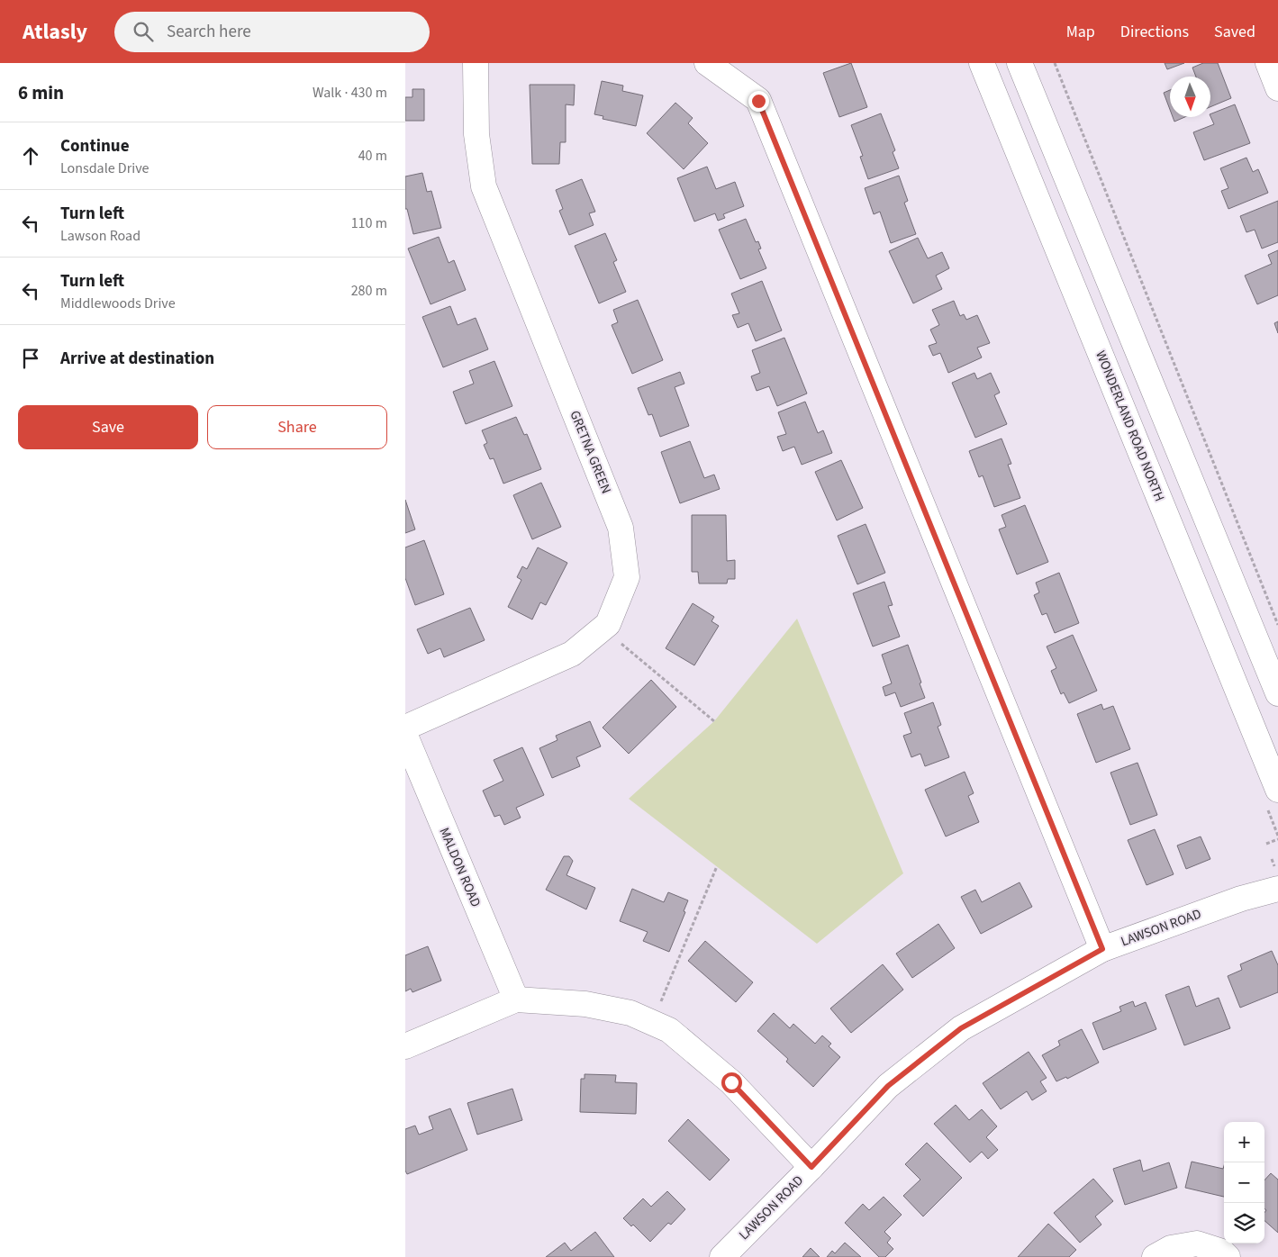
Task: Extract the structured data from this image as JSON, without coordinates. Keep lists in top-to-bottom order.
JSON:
{
  "streets": {
    "street": [
      "WONDERLAND ROAD NORTH",
      "GRETNA GREEN",
      "MALDON ROAD",
      "LAWSON ROAD"
    ]
  },
  "north": "bottom",
  "page": {
    "header": "Atlasly",
    "search": "Search here",
    "nav": ["Map", "Directions", "Saved"],
    "heading": ["6 min", "Walk · 430 m"],
    "list": [
      ["Continue", "Lonsdale Drive", "40 m"],
      ["Turn left", "Lawson Road", "110 m"],
      ["Turn left", "Middlewoods Drive", "280 m"],
      "Arrive at destination"
    ],
    "buttons": ["Save", "Share"],
    "map_buttons": ["+", "−"]
  }
}
